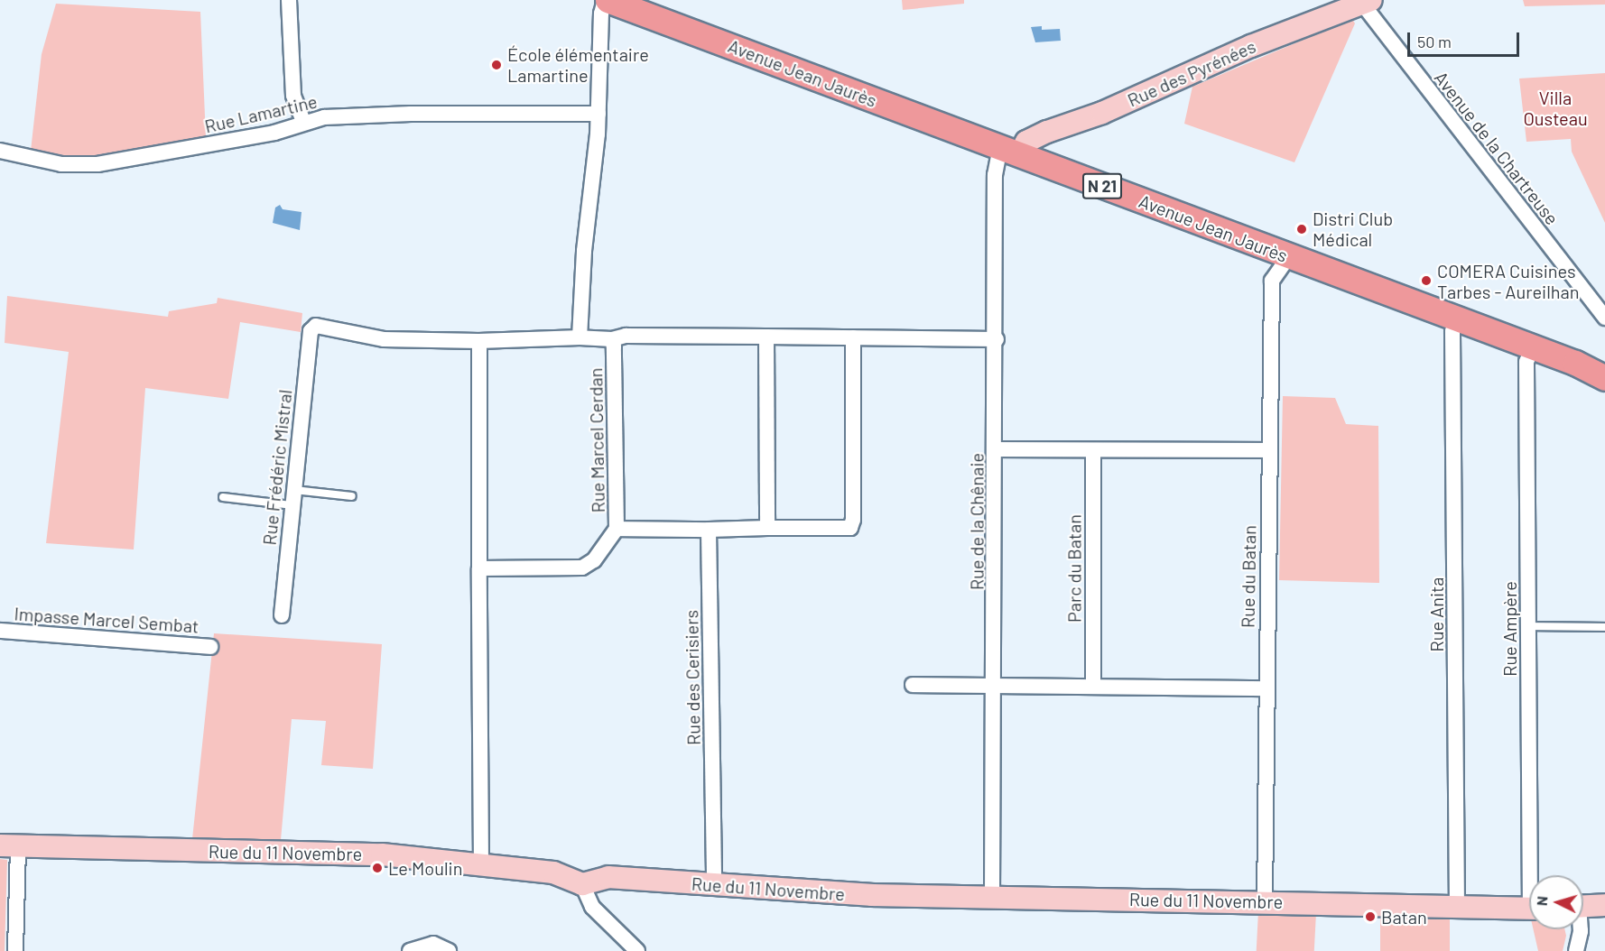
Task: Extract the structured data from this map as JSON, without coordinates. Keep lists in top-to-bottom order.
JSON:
{
  "streets": {
    "main road": ["Avenue Jean Jaurès", "N 21"],
    "street": [
      "Rue des Pyrénées",
      "Rue Lamartine",
      "Avenue de la Chartreuse",
      "Rue Marcel Cerdan",
      "Rue Frédéric Mistral",
      "Rue de la Chênaie",
      "Parc du Batan",
      "Rue du Batan",
      "Rue Anita",
      "Impasse Marcel Sembat",
      "Rue Ampère",
      "Rue des Cerisiers",
      "Rue du 11 Novembre"
    ]
  },
  "crossings": [
    ["Avenue Jean Jaurès", "Rue des Pyrénées"],
    ["Avenue Jean Jaurès", "Rue de la Chênaie"],
    ["Avenue Jean Jaurès", "Rue du Batan"],
    ["Avenue Jean Jaurès", "Rue Anita"],
    ["Avenue Jean Jaurès", "Rue Ampère"],
    ["Rue des Pyrénées", "Avenue de la Chartreuse"],
    ["Rue des Pyrénées", "Rue de la Chênaie"],
    ["Rue de la Chênaie", "Rue du 11 Novembre"],
    ["Rue du Batan", "Rue du 11 Novembre"],
    ["Rue Anita", "Rue du 11 Novembre"],
    ["Rue des Cerisiers", "Rue du 11 Novembre"]
  ],
  "parks": ["Villa Ousteau"],
  "places": [
    "École élémentaire Lamartine",
    "Distri Club Médical",
    "COMERA Cuisines Tarbes - Aureilhan",
    "Le Moulin",
    "Batan"
  ],
  "scale_bar": "50 m",
  "north": "left"
}
